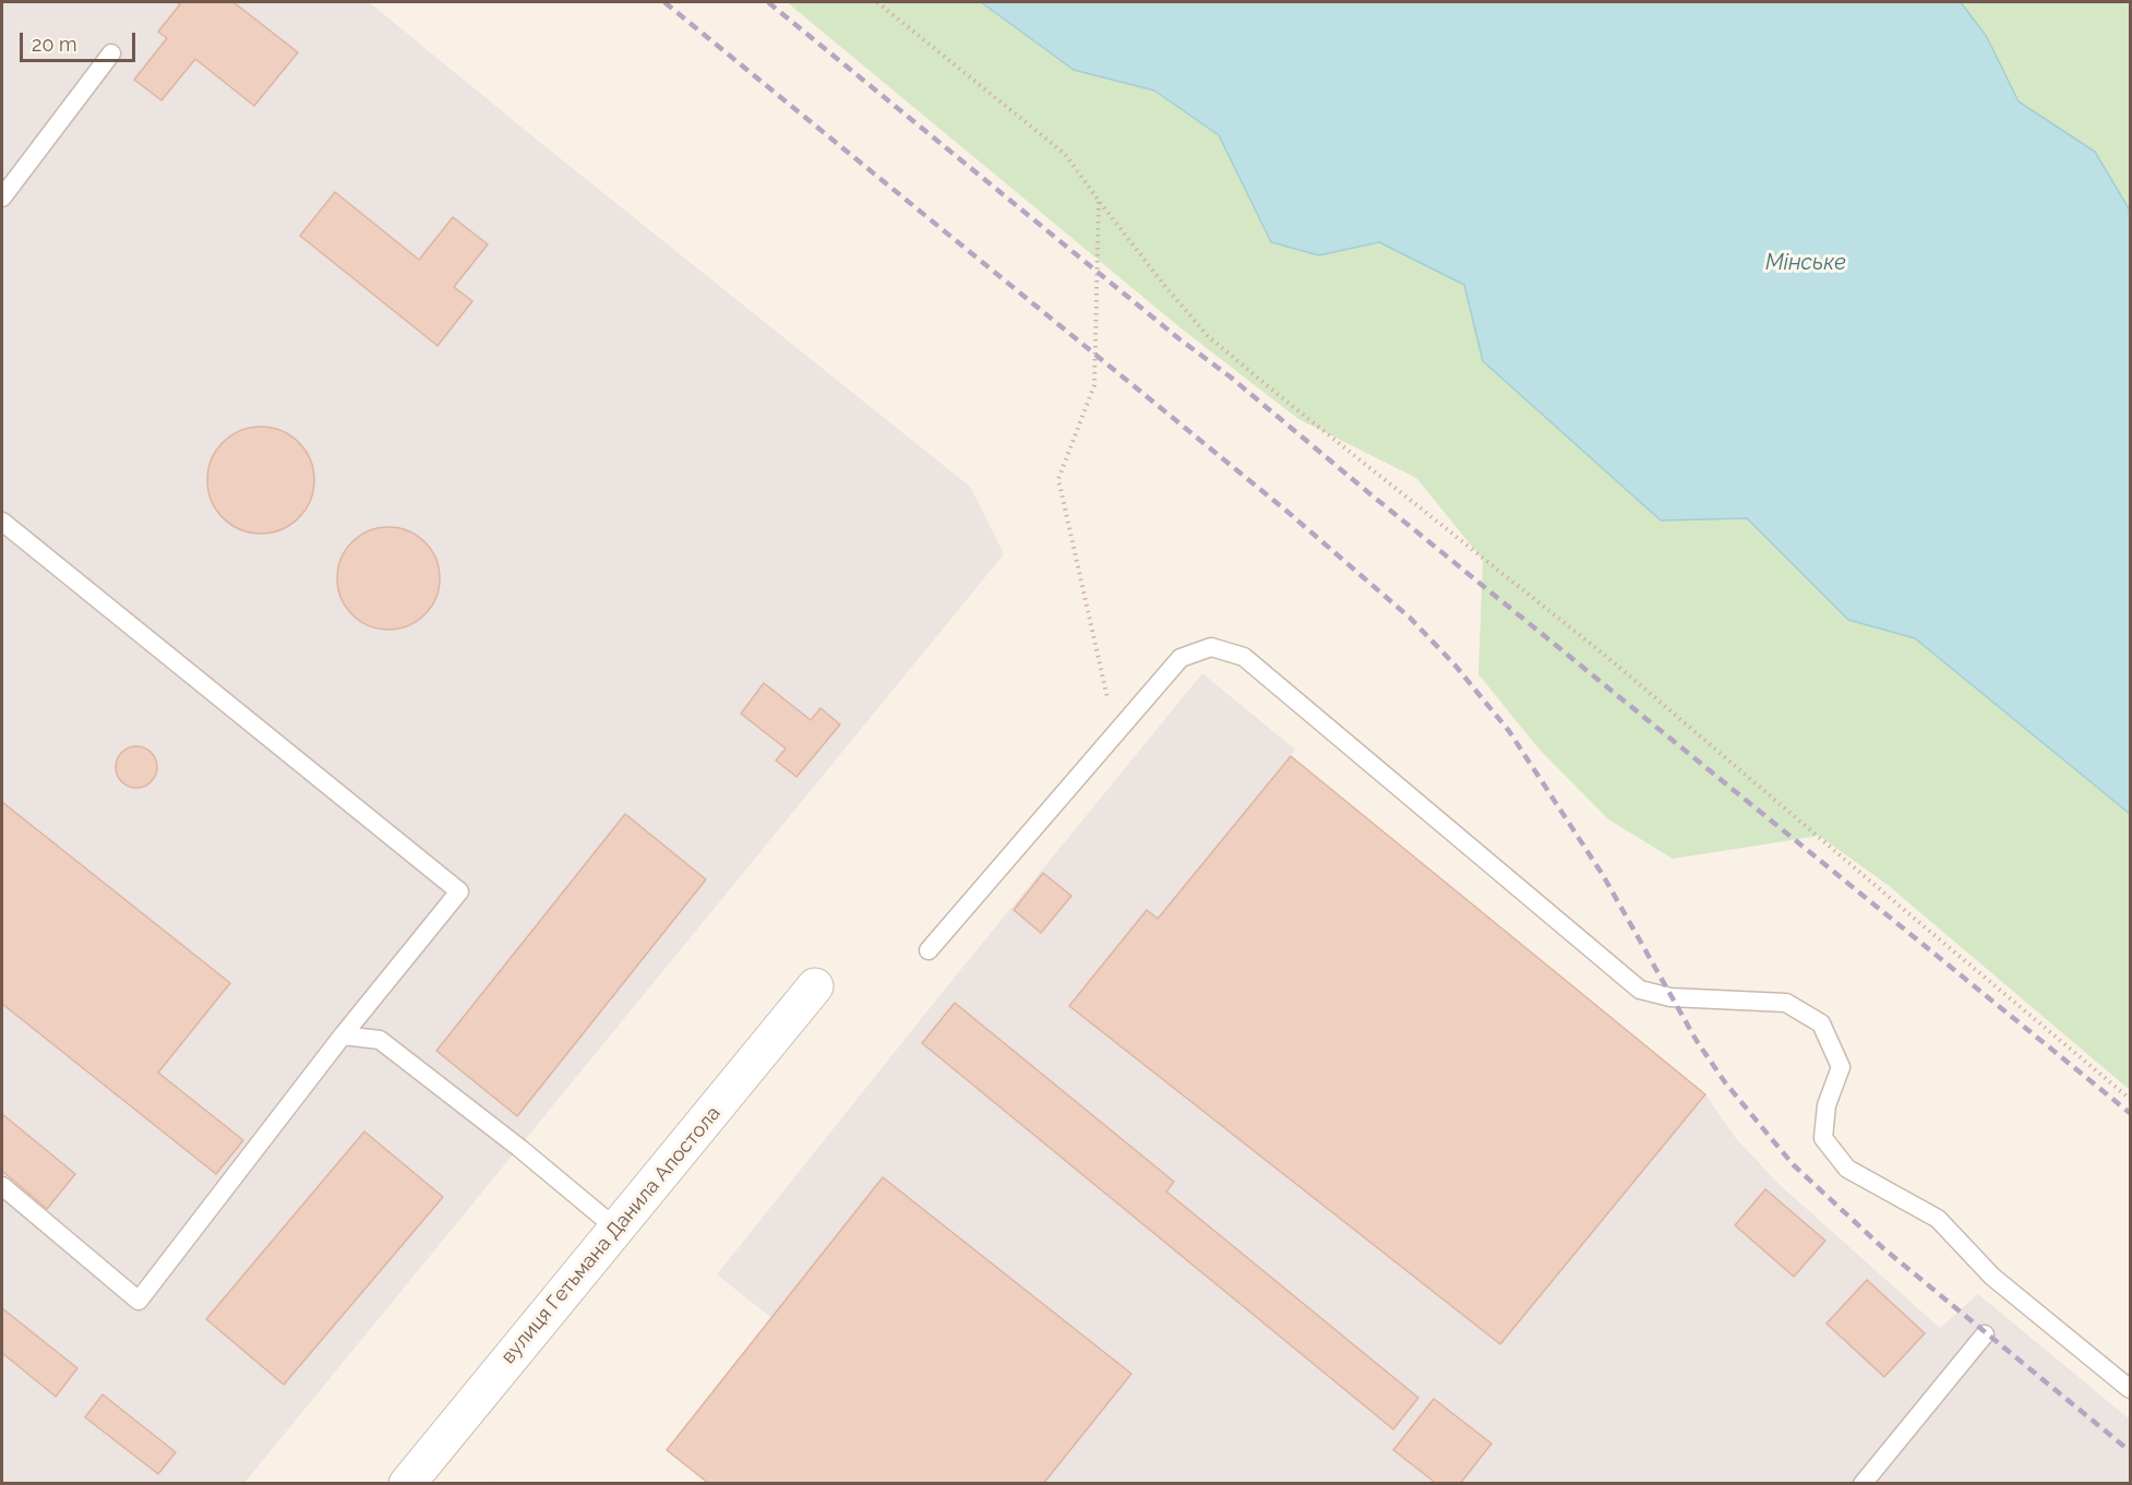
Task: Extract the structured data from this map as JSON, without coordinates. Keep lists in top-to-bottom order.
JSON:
{
  "streets": {
    "street": ["вулиця Гетьмана Данила Апостола"]
  },
  "water": ["Мінське"],
  "scale_bar": "20 m"
}
